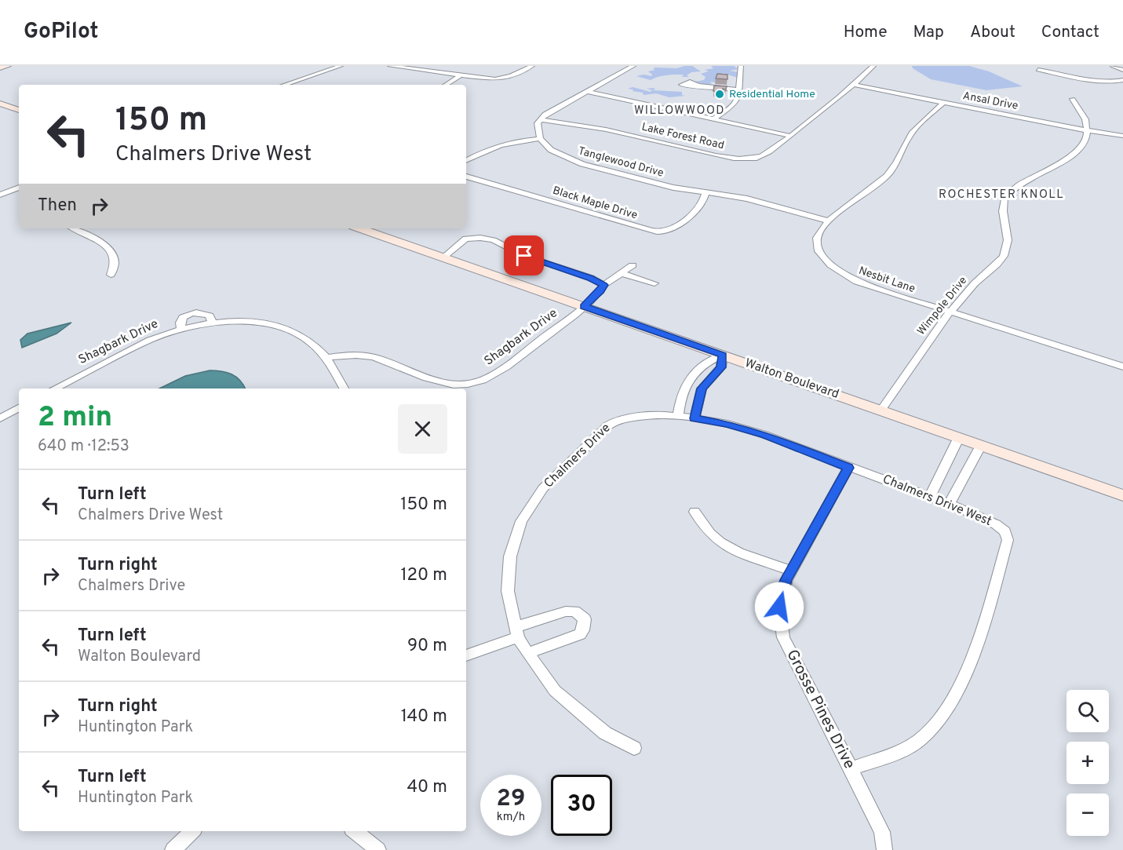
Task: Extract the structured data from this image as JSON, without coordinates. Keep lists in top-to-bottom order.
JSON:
{
  "streets": {
    "main road": ["Walton Boulevard"],
    "street": [
      "Ansal Drive",
      "Lake Forest Road",
      "Tanglewood Drive",
      "Black Maple Drive",
      "Nesbit Lane",
      "Wimpole Drive",
      "Shagbark Drive",
      "Chalmers Drive",
      "Chalmers Drive West",
      "Grosse Pines Drive"
    ]
  },
  "crossings": [
    ["Ansal Drive", "Lake Forest Road"],
    ["Ansal Drive", "Nesbit Lane"],
    ["Ansal Drive", "Wimpole Drive"],
    ["Tanglewood Drive", "Black Maple Drive"],
    ["Tanglewood Drive", "Nesbit Lane"],
    ["Nesbit Lane", "Wimpole Drive"],
    ["Wimpole Drive", "Walton Boulevard"],
    ["Shagbark Drive", "Walton Boulevard"],
    ["Chalmers Drive", "Chalmers Drive West"],
    ["Chalmers Drive West", "Grosse Pines Drive"]
  ],
  "districts": ["WILLOWWOOD", "ROCHESTER KNOLL"],
  "places": ["Residential Home"],
  "page": {
    "header": "GoPilot",
    "nav": [
      "Home",
      "Map",
      "About",
      "Contact"
    ],
    "turn": ["150 m", "Chalmers Drive West"],
    "then": "Then",
    "heading": ["2 min", "640 m · 12:53"],
    "list": [
      {
        "name": "Turn left",
        "note": "Chalmers Drive West",
        "value": "150 m"
      },
      {
        "name": "Turn right",
        "note": "Chalmers Drive",
        "value": "120 m"
      },
      {
        "name": "Turn left",
        "note": "Walton Boulevard",
        "value": "90 m"
      },
      {
        "name": "Turn right",
        "note": "Huntington Park",
        "value": "140 m"
      },
      {
        "name": "Turn left",
        "note": "Huntington Park",
        "value": "40 m"
      }
    ],
    "map_buttons": ["+", "−"],
    "speed": "29 km/h",
    "limit": "30"
  }
}
